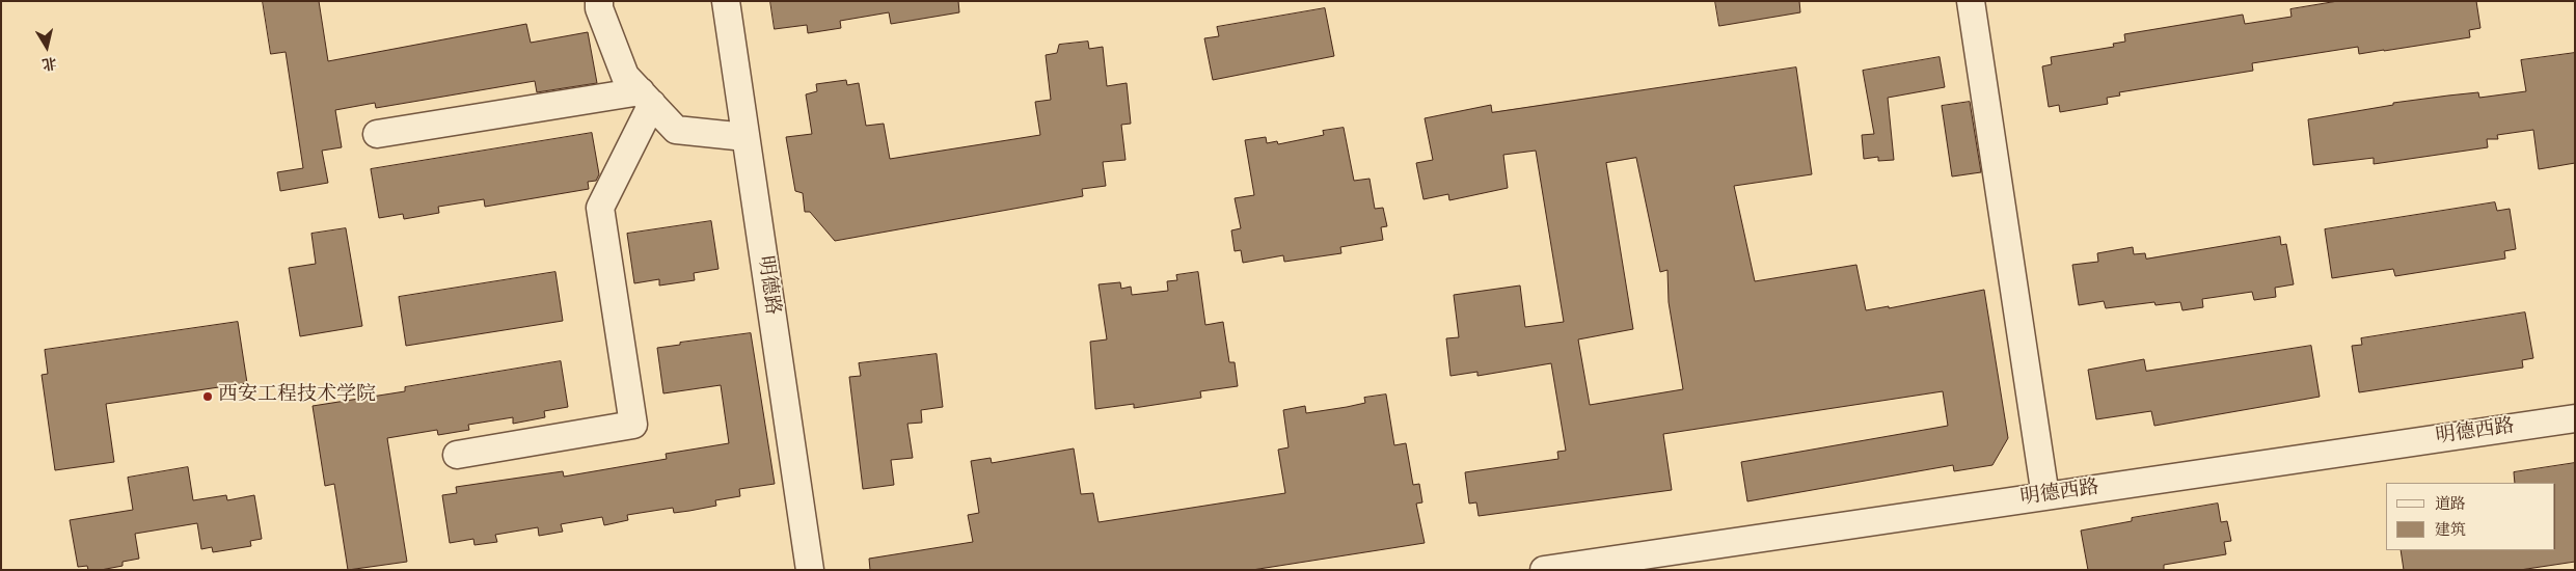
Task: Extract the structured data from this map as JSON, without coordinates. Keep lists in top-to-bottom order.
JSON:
{
  "streets": {
    "street": ["明德路", "明德西路"]
  },
  "places": ["西安工程技术学院"],
  "legend": ["道路", "建筑"],
  "north": "bottom"
}
